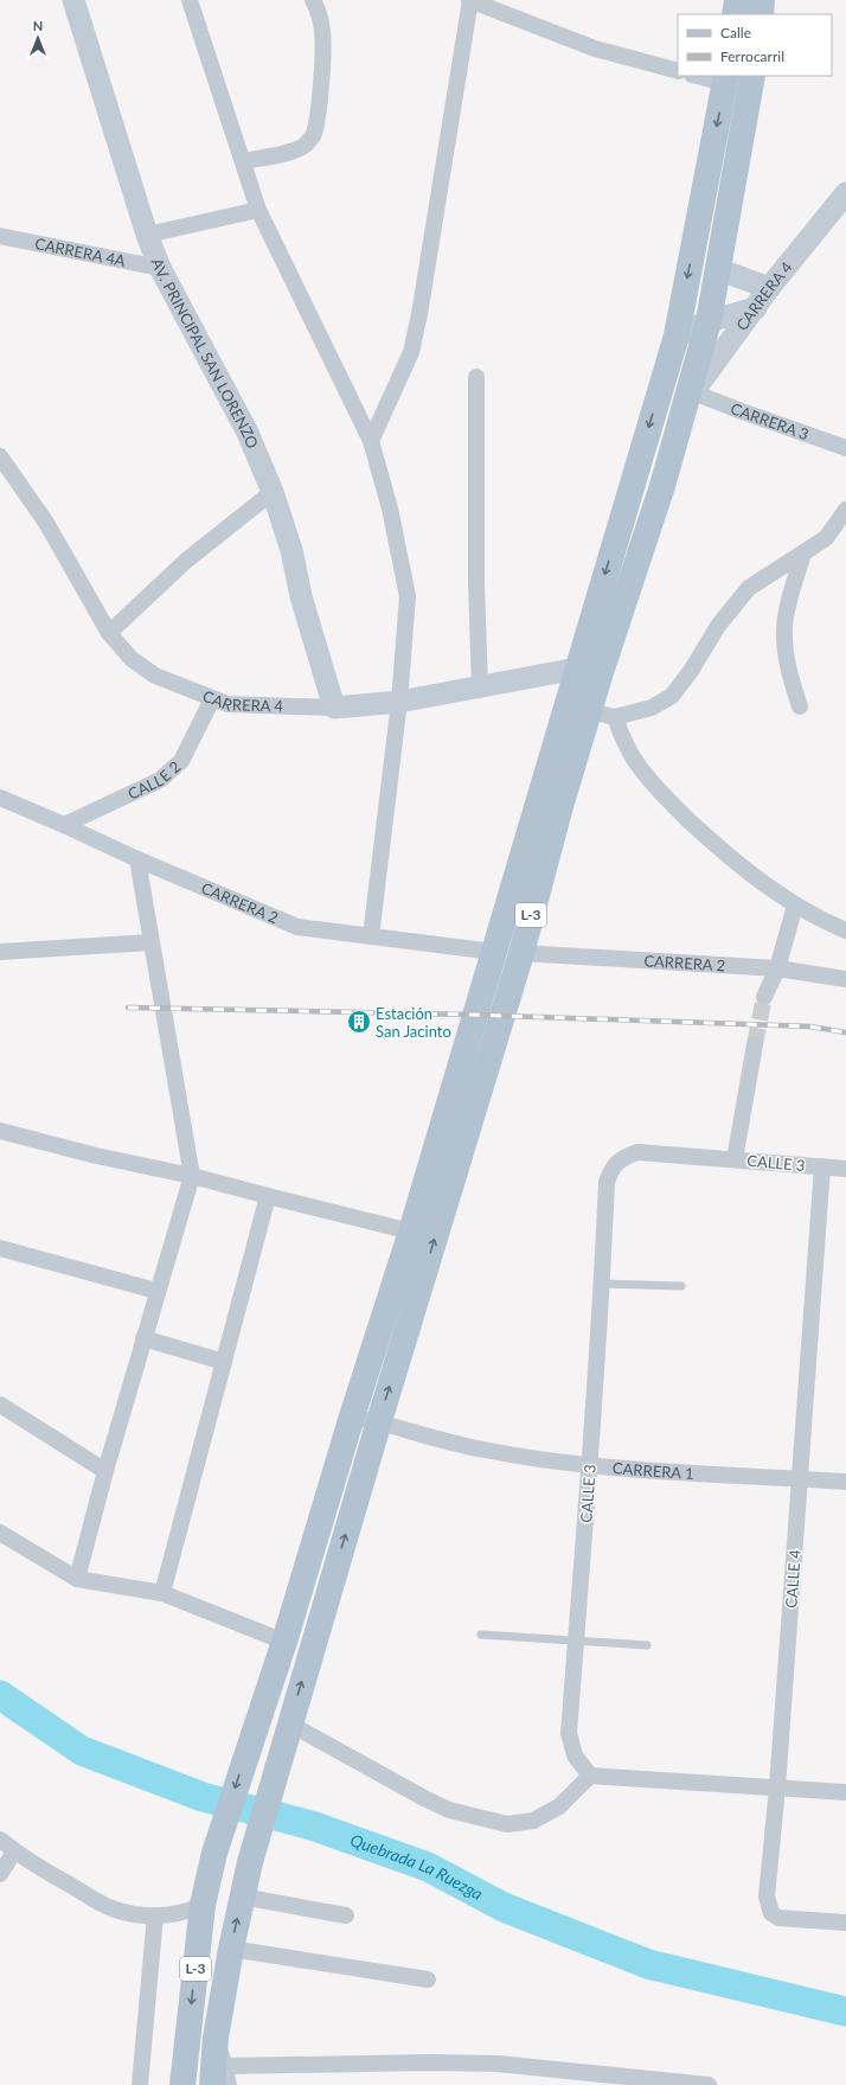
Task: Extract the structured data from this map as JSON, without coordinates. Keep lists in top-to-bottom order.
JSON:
{
  "streets": {
    "main road": ["CARRERA 4", "AV. PRINCIPAL SAN LORENZO", "L-3"],
    "street": [
      "CARRERA 4A",
      "CARRERA 3",
      "CALLE 2",
      "CARRERA 2",
      "CALLE 3",
      "CARRERA 1",
      "CALLE 4"
    ]
  },
  "crossings": [
    ["CARRERA 4A", "AV. PRINCIPAL SAN LORENZO"],
    ["CARRERA 4", "AV. PRINCIPAL SAN LORENZO"],
    ["CARRERA 4", "CARRERA 3"],
    ["CARRERA 4", "CALLE 2"],
    ["CARRERA 4", "L-3"],
    ["CARRERA 3", "L-3"],
    ["CALLE 2", "CARRERA 2"],
    ["CARRERA 2", "L-3"],
    ["L-3", "CARRERA 1"],
    ["CALLE 3", "CARRERA 1"],
    ["CALLE 3", "CALLE 4"],
    ["CARRERA 1", "CALLE 4"]
  ],
  "water": ["Quebrada La Ruezga"],
  "places": {
    "building": ["Estación San Jacinto"]
  },
  "legend": ["Calle", "Ferrocarril"],
  "north": "top"
}
